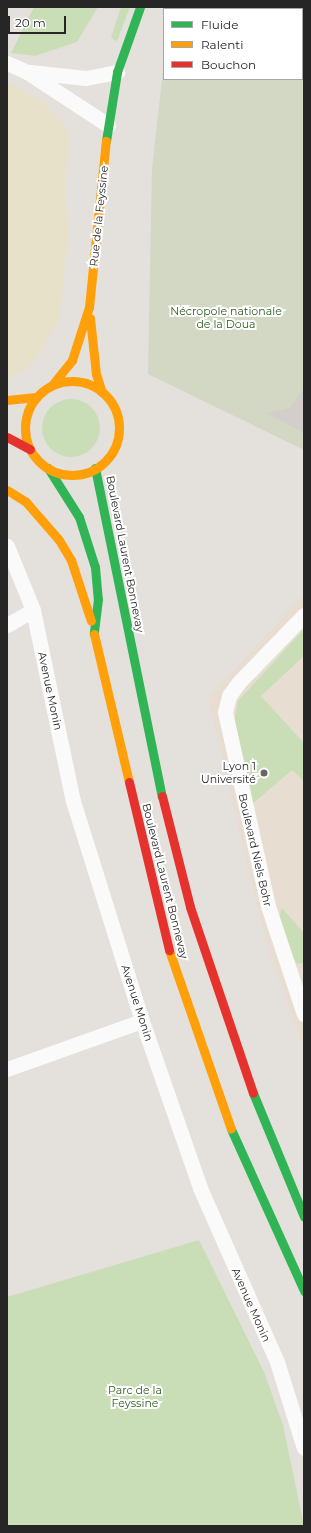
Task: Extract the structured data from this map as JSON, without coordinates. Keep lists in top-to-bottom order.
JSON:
{
  "streets": {
    "main road": ["Rue de la Feyssine", "Boulevard Laurent Bonnevay"],
    "street": ["Avenue Monin", "Boulevard Niels Bohr"]
  },
  "crossings": [
    ["Rue de la Feyssine", "Boulevard Laurent Bonnevay"]
  ],
  "parks": ["Nécropole nationale de la Doua", "Parc de la Feyssine"],
  "places": ["Lyon 1 Université"],
  "legend": ["Fluide", "Ralenti", "Bouchon"],
  "scale_bar": "20 m"
}
